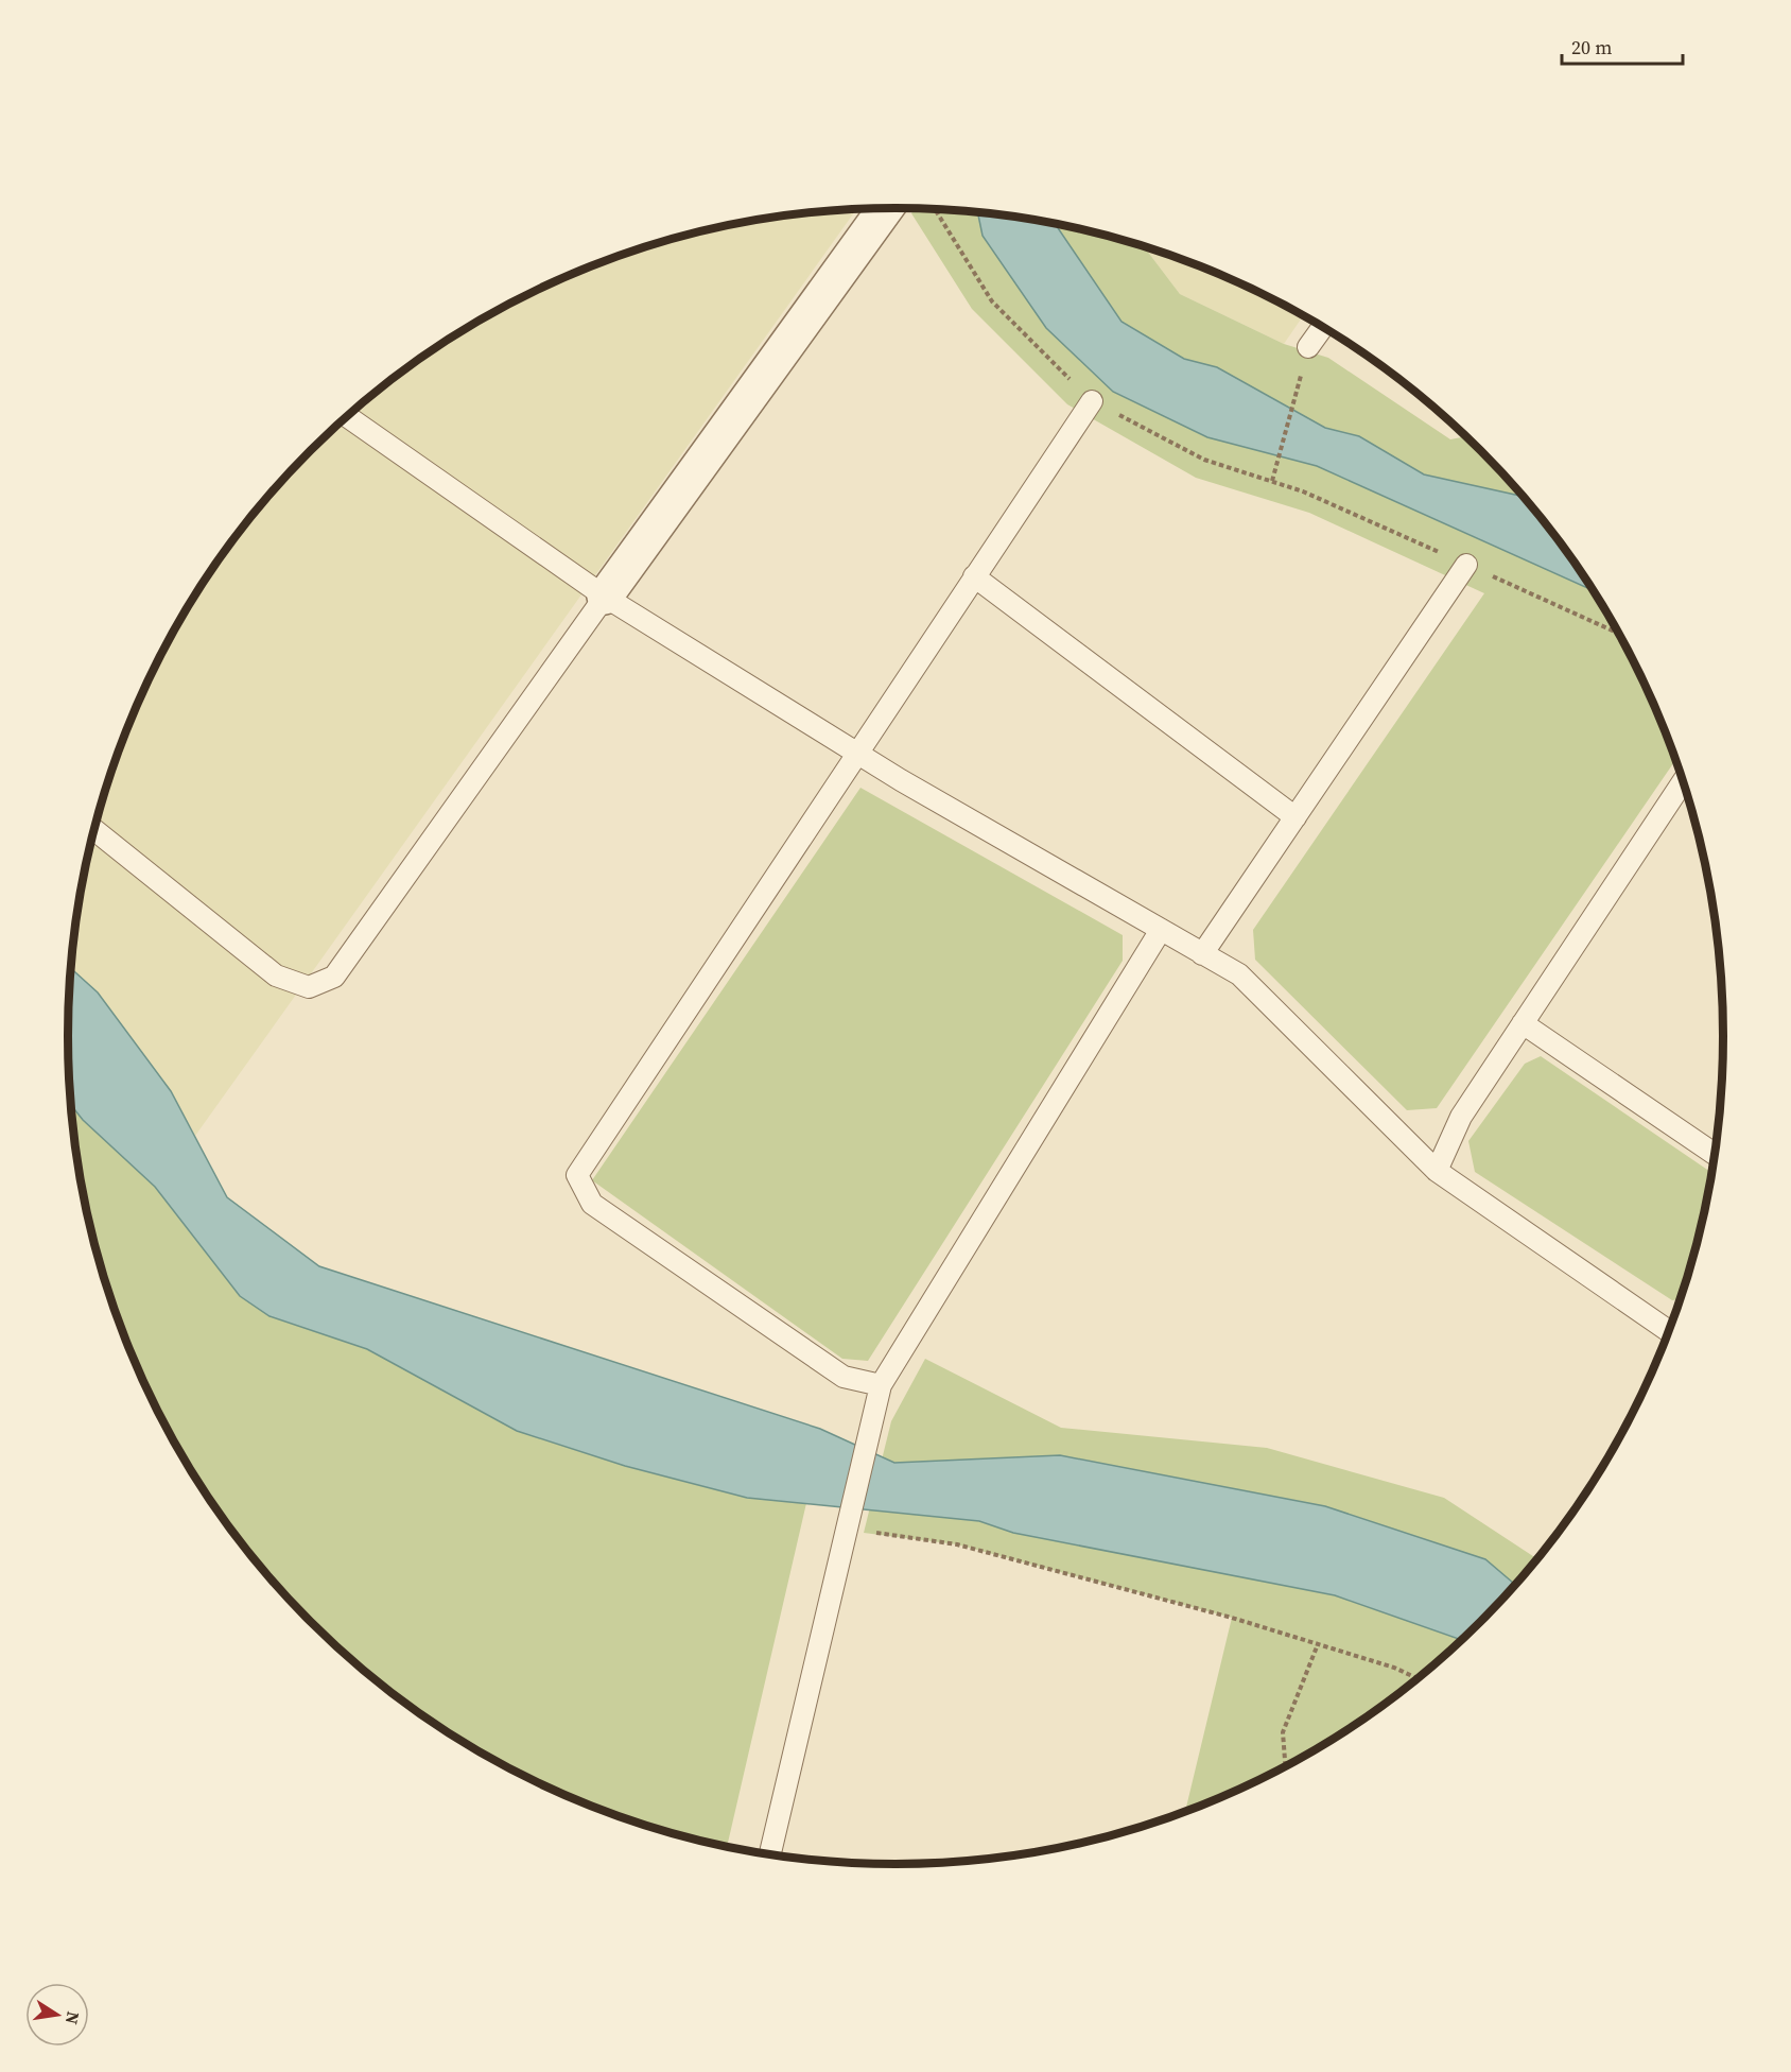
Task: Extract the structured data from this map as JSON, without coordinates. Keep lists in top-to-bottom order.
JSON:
{
  "scale_bar": "20 m",
  "north": "right"
}
